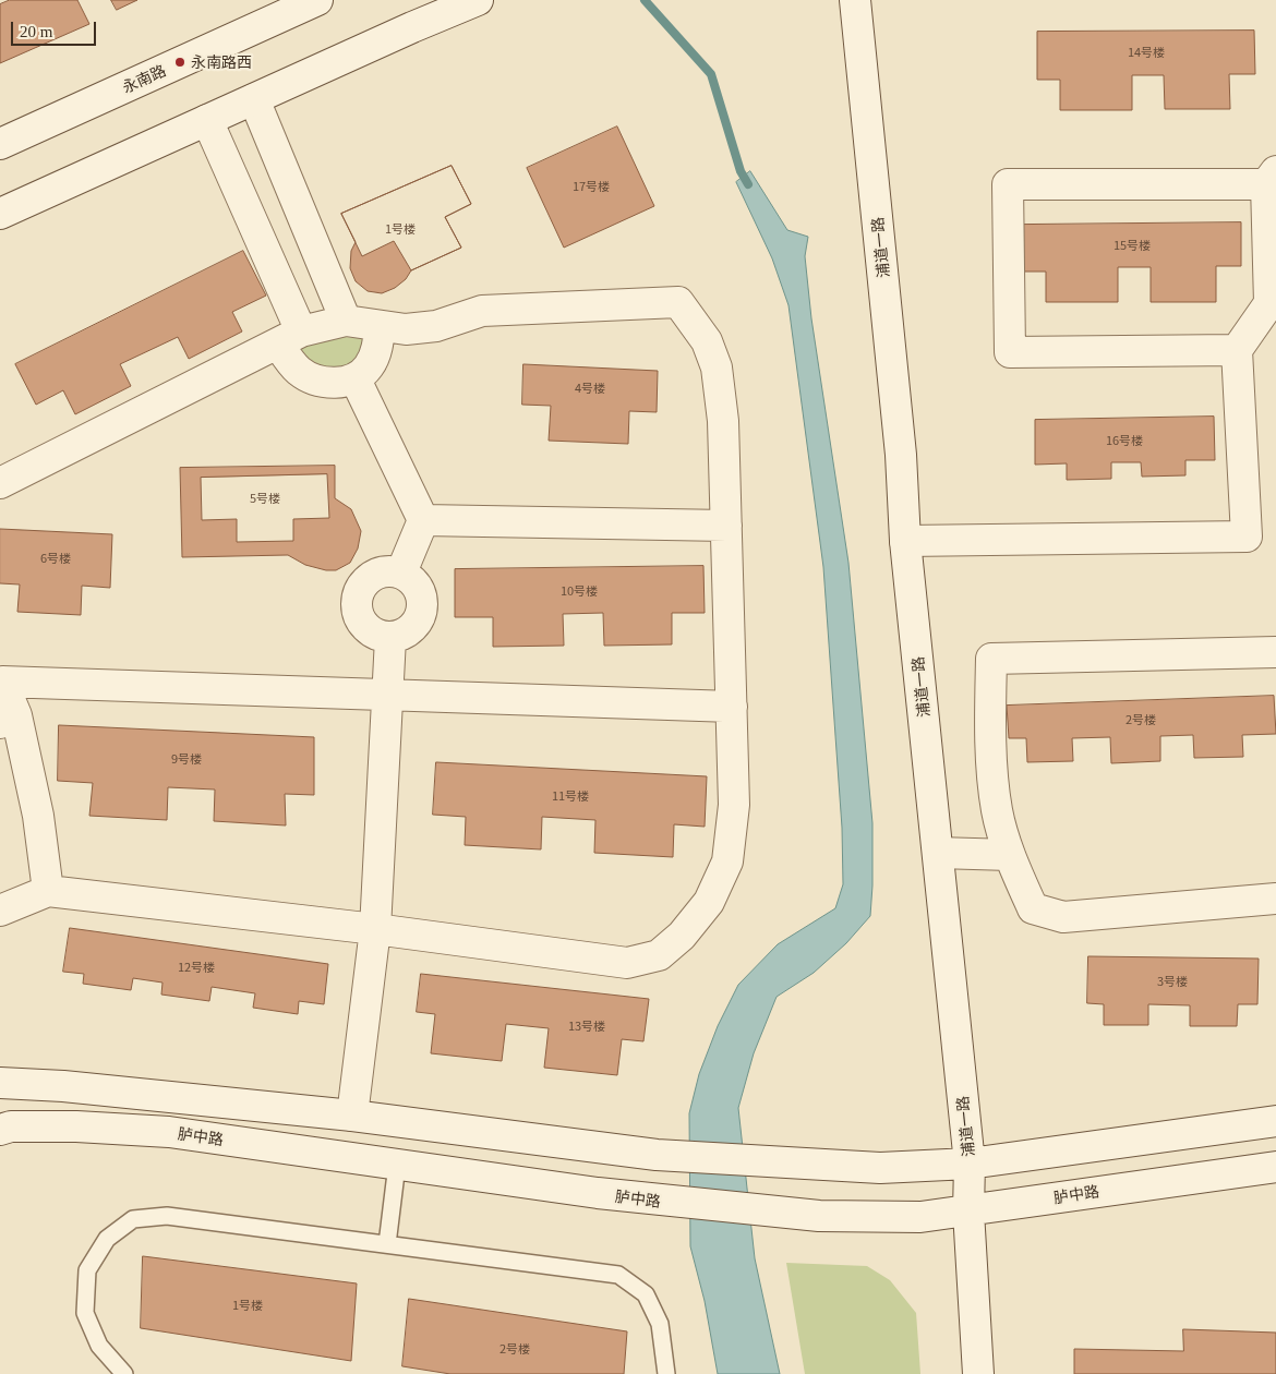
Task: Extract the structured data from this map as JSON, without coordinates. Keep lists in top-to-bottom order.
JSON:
{
  "streets": {
    "street": ["永南路", "浦道一路", "胪中路"]
  },
  "crossings": [
    ["浦道一路", "胪中路"]
  ],
  "places": ["永南路西"],
  "house_numbers": [
    "14号楼",
    "17号楼",
    "1号楼",
    "15号楼",
    "4号楼",
    "16号楼",
    "5号楼",
    "6号楼",
    "10号楼",
    "2号楼",
    "9号楼",
    "11号楼",
    "12号楼",
    "3号楼",
    "13号楼",
    "1号楼",
    "2号楼"
  ],
  "scale_bar": "20 m"
}
